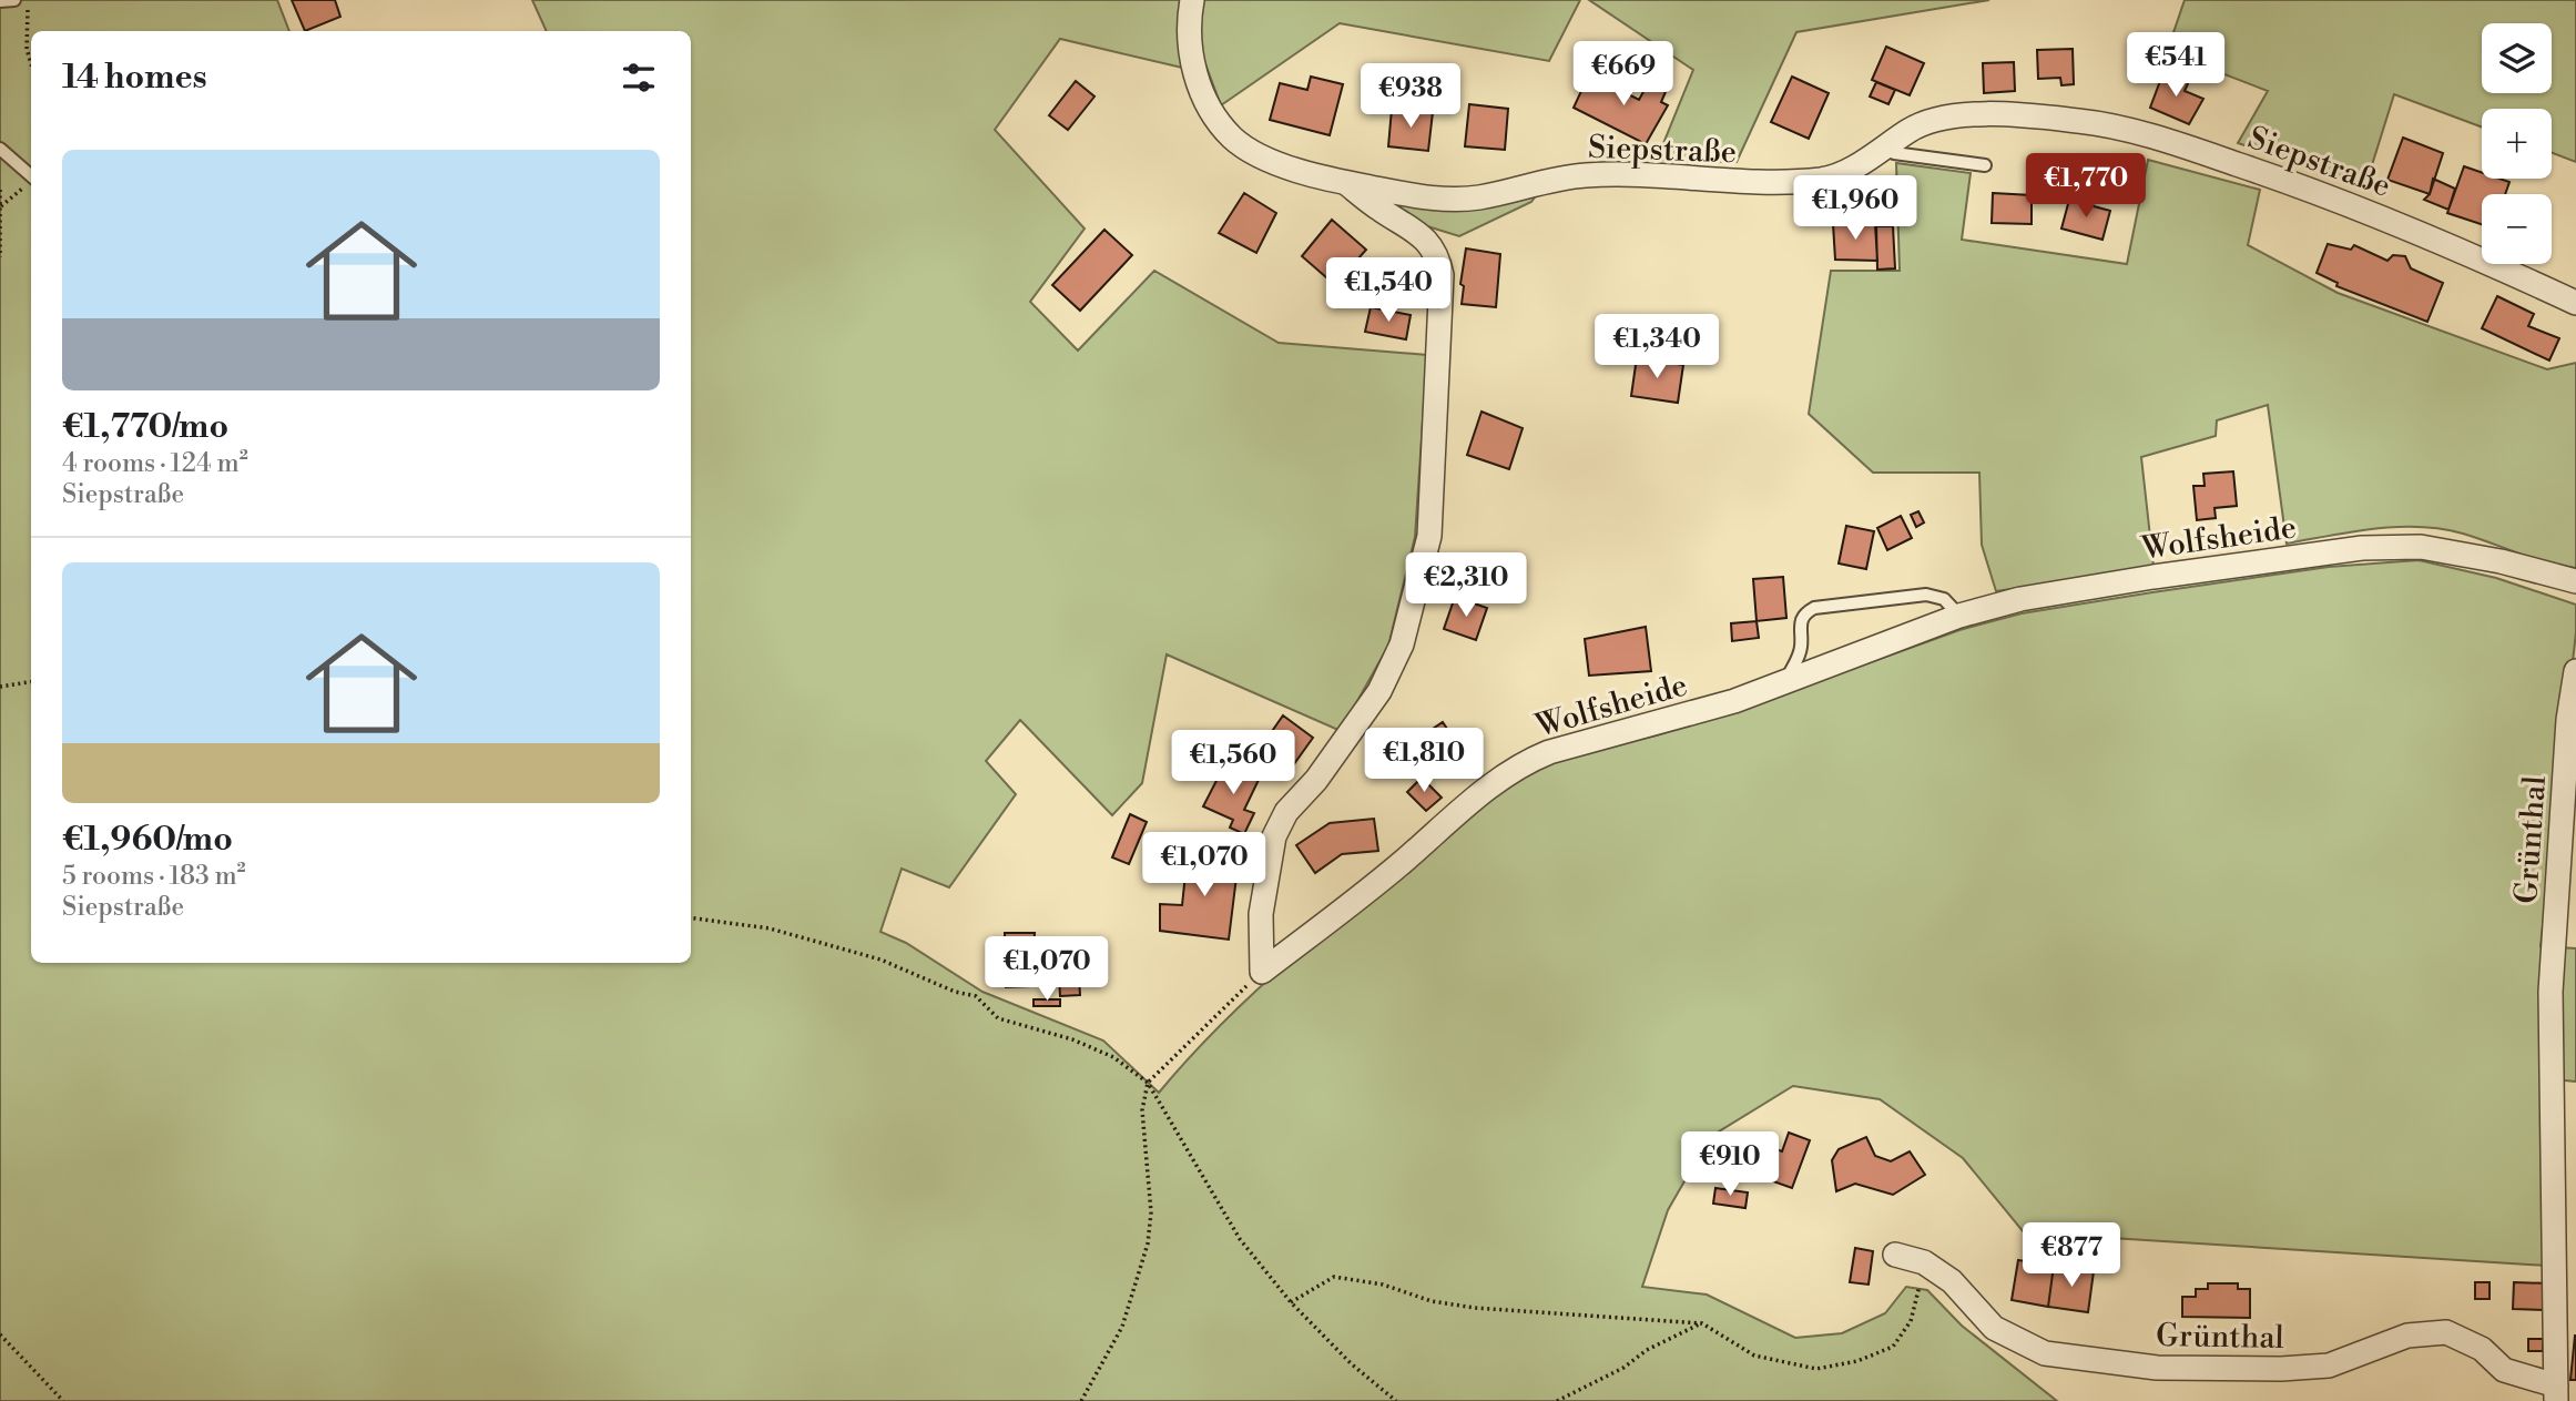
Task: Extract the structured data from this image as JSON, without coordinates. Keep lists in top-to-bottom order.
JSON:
{
  "streets": {
    "street": ["Siepstraße", "Wolfsheide", "Grünthal"]
  },
  "page": {
    "map_buttons": ["+", "−"],
    "heading": "14 homes",
    "price": [
      "€541",
      "€669",
      "€938",
      "€1,770",
      "€1,960",
      "€1,540",
      "€1,340",
      "€2,310",
      "€1,810",
      "€1,560",
      "€1,070",
      "€1,070",
      "€910",
      "€877"
    ],
    "list": [
      {
        "name": "€1,770/mo",
        "note": "4 rooms · 124 m² · Siepstraße"
      },
      {
        "name": "€1,960/mo",
        "note": "5 rooms · 183 m² · Siepstraße"
      }
    ]
  }
}
